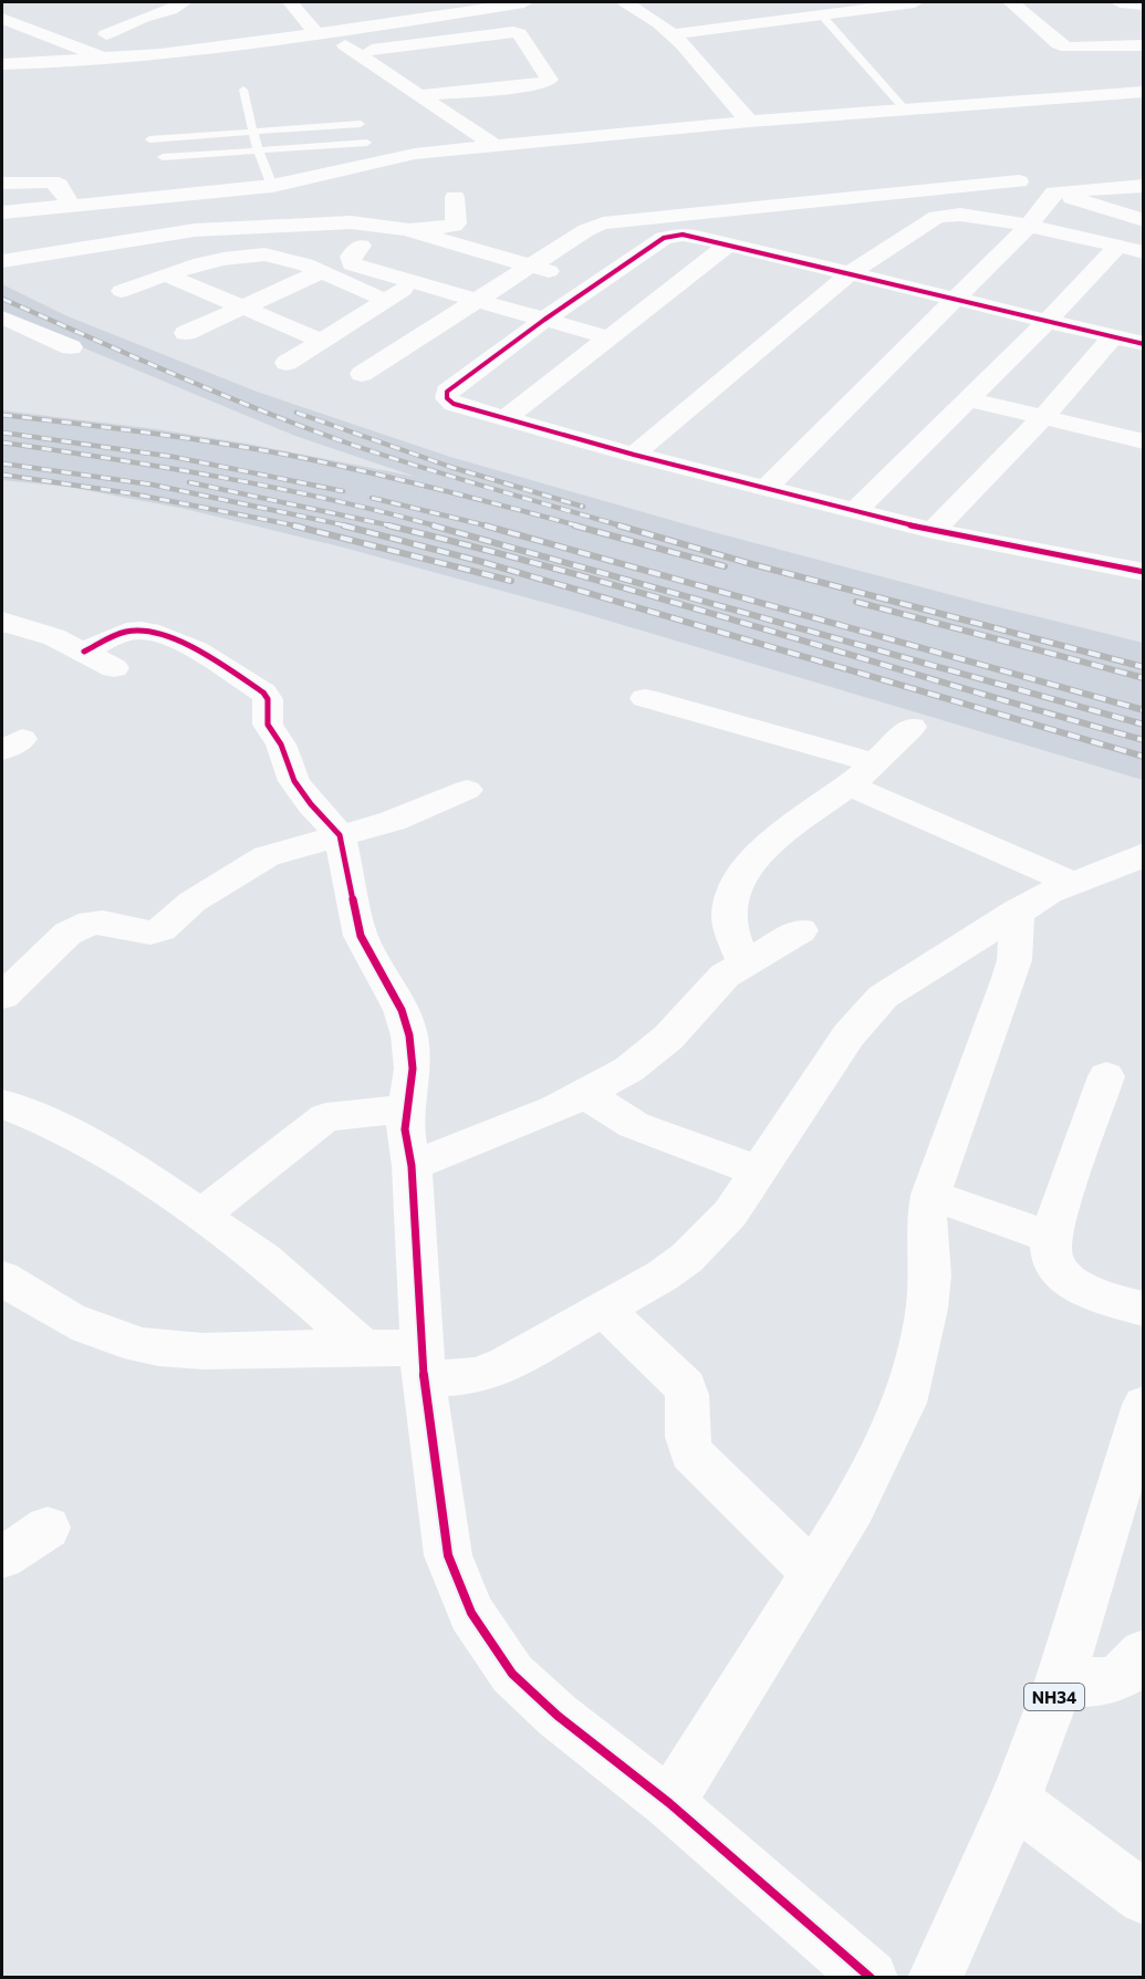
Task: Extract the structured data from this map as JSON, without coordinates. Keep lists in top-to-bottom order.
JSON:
{
  "streets": {
    "main road": ["NH34"]
  }
}
